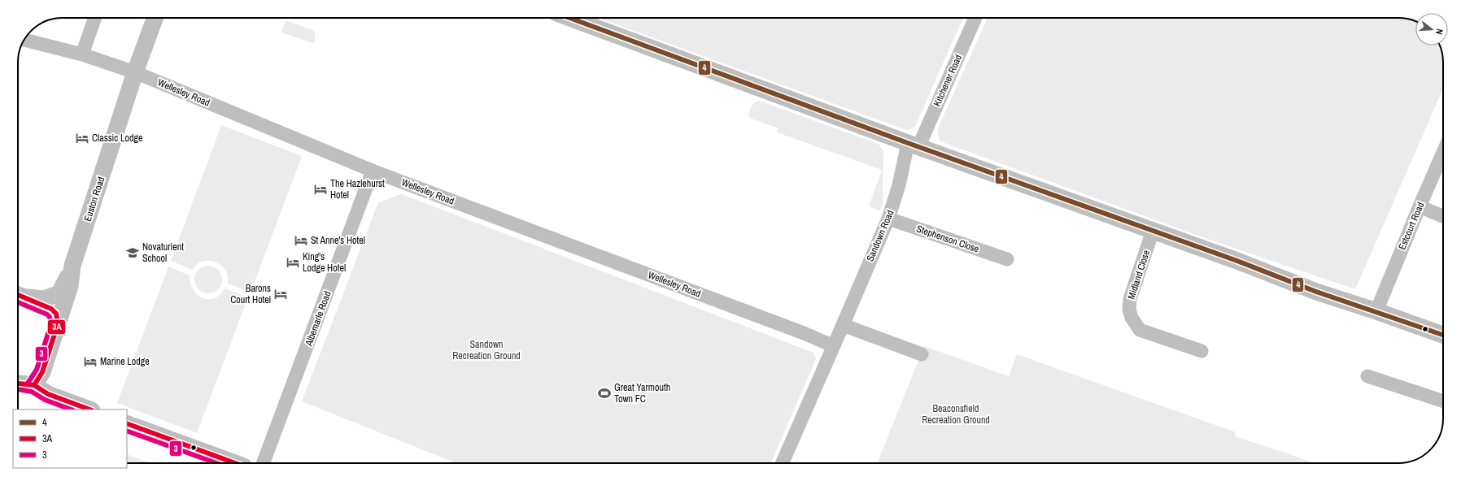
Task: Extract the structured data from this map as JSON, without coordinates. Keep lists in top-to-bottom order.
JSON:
{
  "streets": {
    "street": [
      "Kitchener Road",
      "Wellesley Road",
      "Euston Road",
      "Estcourt Road",
      "Sandown Road",
      "Stephenson Close",
      "Midland Close",
      "Albemarle Road"
    ]
  },
  "crossings": [
    ["Kitchener Road", "Sandown Road"],
    ["Wellesley Road", "Euston Road"],
    ["Wellesley Road", "Sandown Road"],
    ["Wellesley Road", "Albemarle Road"],
    ["Sandown Road", "Stephenson Close"]
  ],
  "parks": ["Sandown Recreation Ground", "Beaconsfield Recreation Ground"],
  "places": {
    "hotel": [
      "Classic Lodge",
      "The Hazlehurst Hotel",
      "St Anne's Hotel",
      "King's Lodge Hotel",
      "Barons Court Hotel",
      "Marine Lodge"
    ],
    "school or university": ["Novaturient School"],
    "sports": ["Great Yarmouth Town FC"]
  },
  "lines": ["transit line 4", "transit line 3A", "transit line 3"],
  "legend": ["4", "3A", "3"],
  "north": "right"
}
